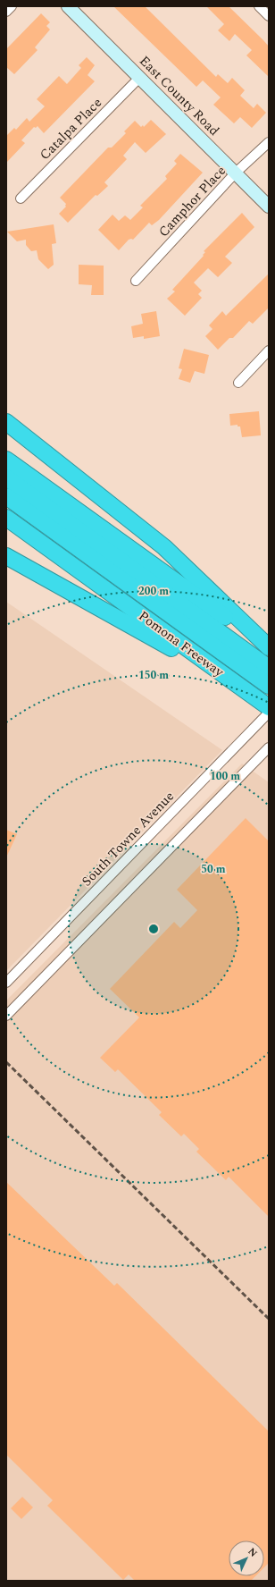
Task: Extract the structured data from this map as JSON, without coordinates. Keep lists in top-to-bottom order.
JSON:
{
  "streets": {
    "highway": ["Pomona Freeway"],
    "street": [
      "East County Road",
      "Catalpa Place",
      "Camphor Place",
      "South Towne Avenue"
    ]
  },
  "crossings": [
    ["East County Road", "Catalpa Place"],
    ["East County Road", "Camphor Place"]
  ],
  "north": "top right",
  "rings": [
    "200 m",
    "150 m",
    "100 m",
    "50 m"
  ]
}
